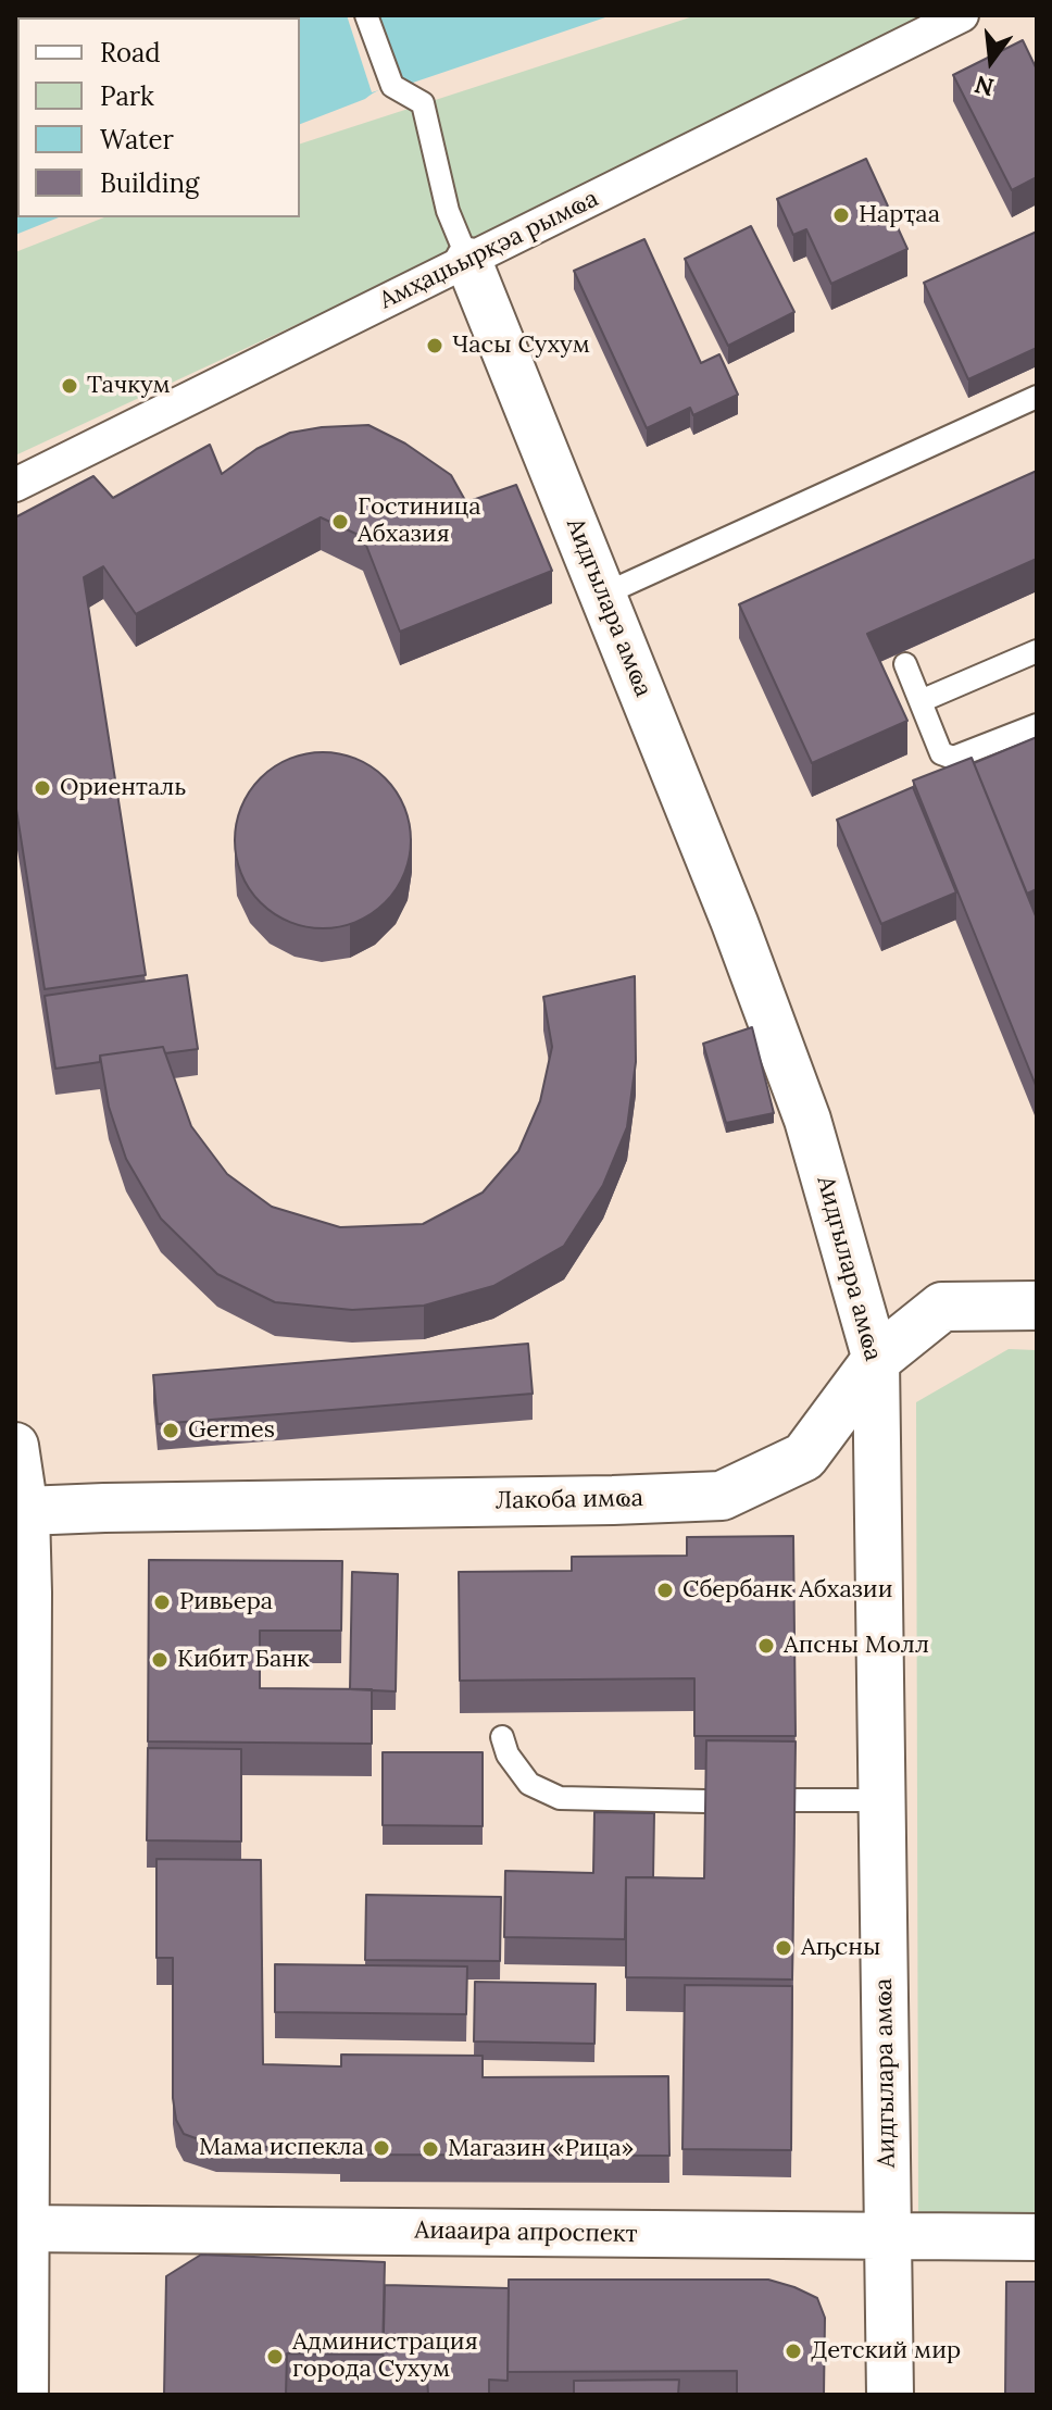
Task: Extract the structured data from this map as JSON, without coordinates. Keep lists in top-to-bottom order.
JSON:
{
  "streets": {
    "main road": ["Лакоба имҩа"],
    "street": ["Амҳаџьырқәа рымҩа", "Аидгылара амҩа", "Аиааира апроспект"]
  },
  "crossings": [
    ["Амҳаџьырқәа рымҩа", "Аидгылара амҩа"],
    ["Аидгылара амҩа", "Лакоба имҩа"],
    ["Аидгылара амҩа", "Аиааира апроспект"]
  ],
  "places": [
    "Нарҭаа",
    "Часы Сухум",
    "Тачкум",
    "Гостиница Абхазия",
    "Ориенталь",
    "Germes",
    "Сбербанк Абхазии",
    "Ривьера",
    "Апсны Молл",
    "Кибит Банк",
    "Аҧсны",
    "Мама испекла",
    "Магазин «Рица»",
    "Детский мир",
    "Администрация города Сухум"
  ],
  "legend": [
    "Road",
    "Park",
    "Water",
    "Building"
  ],
  "north": "bottom"
}
